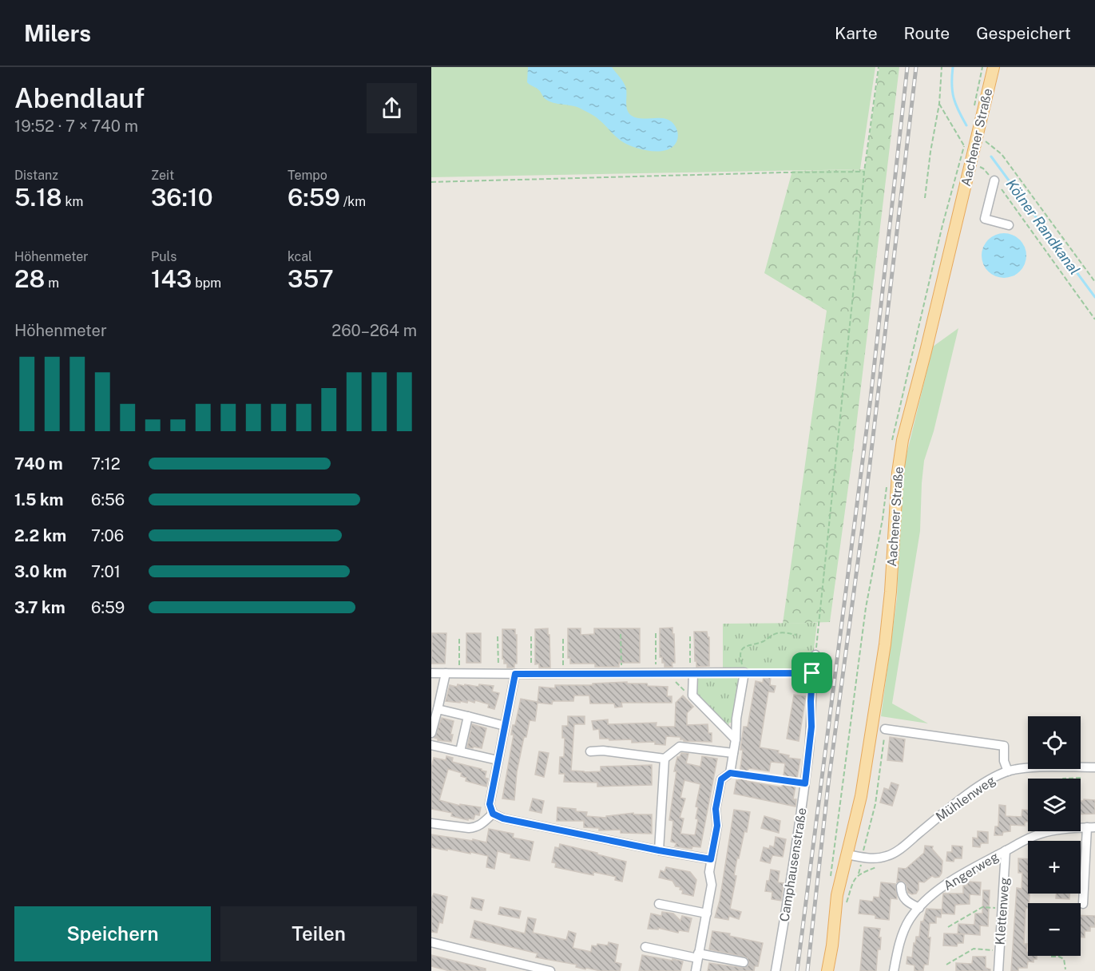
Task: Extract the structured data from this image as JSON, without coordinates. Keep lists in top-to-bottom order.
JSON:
{
  "streets": {
    "main road": ["Aachener Straße"],
    "street": [
      "Mühlenweg",
      "Camphausenstraße",
      "Angerweg",
      "Klettenweg"
    ]
  },
  "crossings": [
    ["Aachener Straße", "Mühlenweg"],
    ["Angerweg", "Klettenweg"]
  ],
  "water": ["Kölner Randkanal"],
  "page": {
    "header": "Milers",
    "nav": ["Karte", "Route", "Gespeichert"],
    "heading": ["Abendlauf", "19:52 · 7 × 740 m"],
    "stats": [
      ["Distanz", "5.18 km"],
      ["Zeit", "36:10"],
      ["Tempo", "6:59 /km"],
      ["Höhenmeter", "28 m"],
      ["Puls", "143 bpm"],
      ["kcal", "357"]
    ],
    "chart": ["Höhenmeter", "260–264 m"],
    "list": [
      {
        "name": "740 m",
        "note": "7:12"
      },
      {
        "name": "1.5 km",
        "note": "6:56"
      },
      {
        "name": "2.2 km",
        "note": "7:06"
      },
      {
        "name": "3.0 km",
        "note": "7:01"
      },
      {
        "name": "3.7 km",
        "note": "6:59"
      }
    ],
    "map_buttons": ["+", "−"],
    "buttons": ["Speichern", "Teilen"]
  }
}
